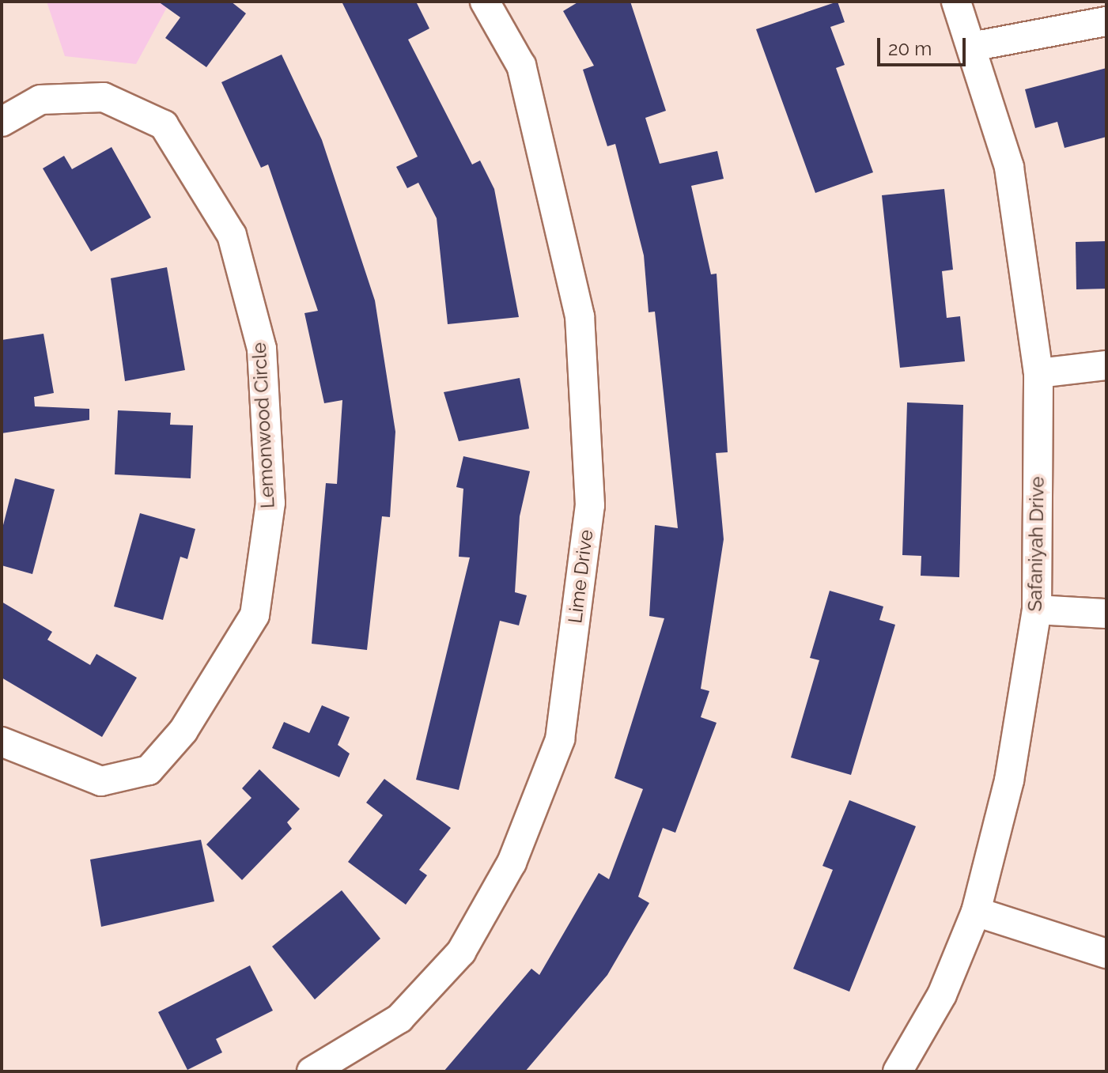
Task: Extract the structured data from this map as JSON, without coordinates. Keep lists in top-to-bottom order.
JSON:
{
  "streets": {
    "street": ["Lemonwood Circle", "Safaniyah Drive", "Lime Drive"]
  },
  "scale_bar": "20 m"
}
